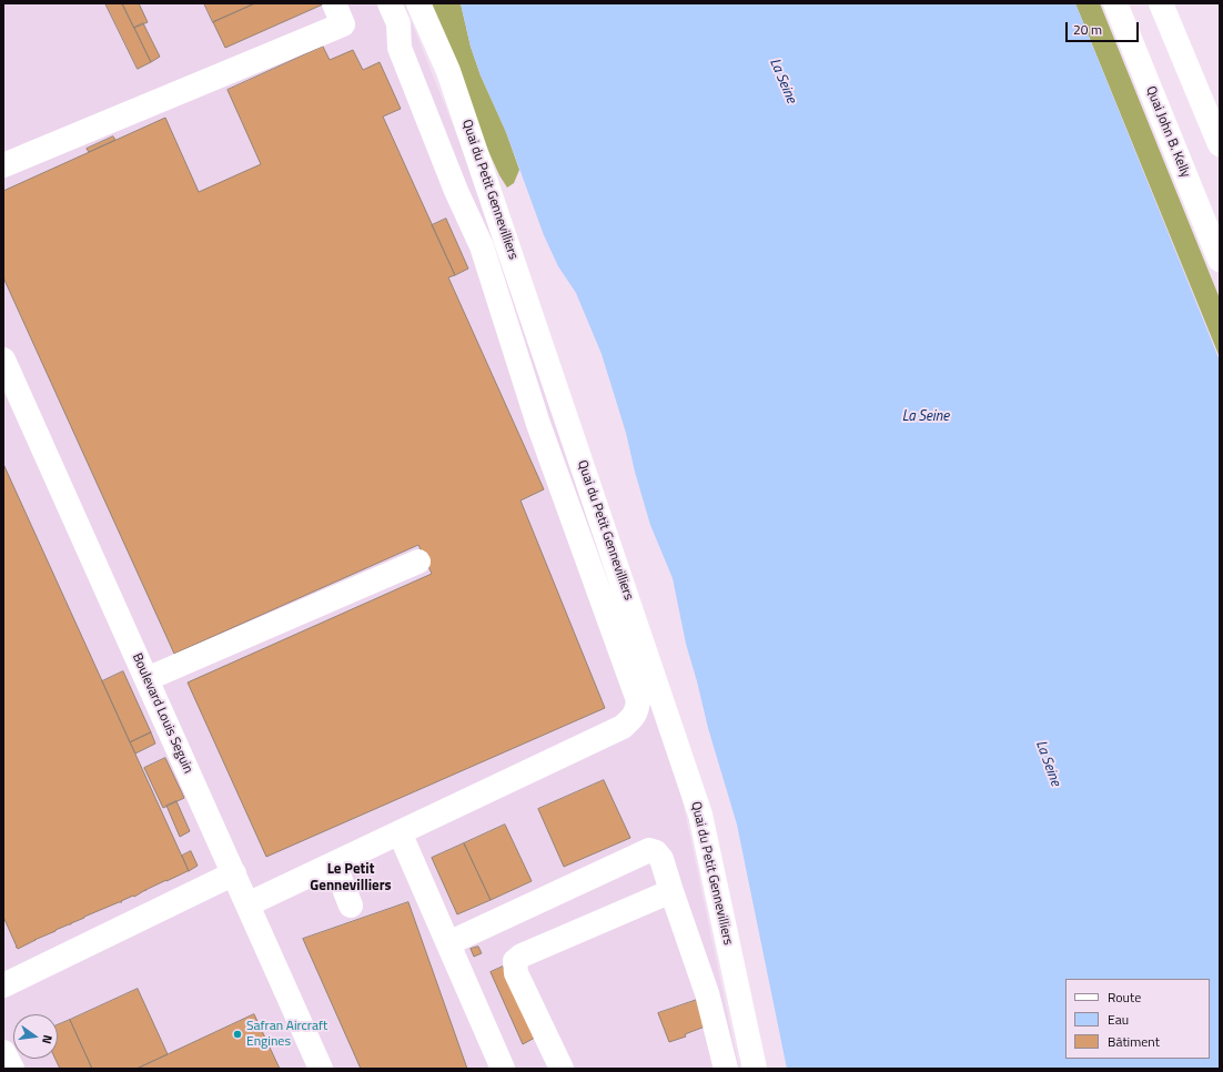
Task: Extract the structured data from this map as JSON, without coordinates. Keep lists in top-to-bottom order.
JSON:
{
  "streets": {
    "street": ["Quai John B. Kelly", "Quai du Petit Gennevilliers", "Boulevard Louis Seguin"]
  },
  "districts": ["Le Petit Gennevilliers"],
  "water": ["La Seine"],
  "places": ["Safran Aircraft Engines"],
  "legend": ["Route", "Eau", "Bâtiment"],
  "scale_bar": "20 m",
  "north": "right"
}
